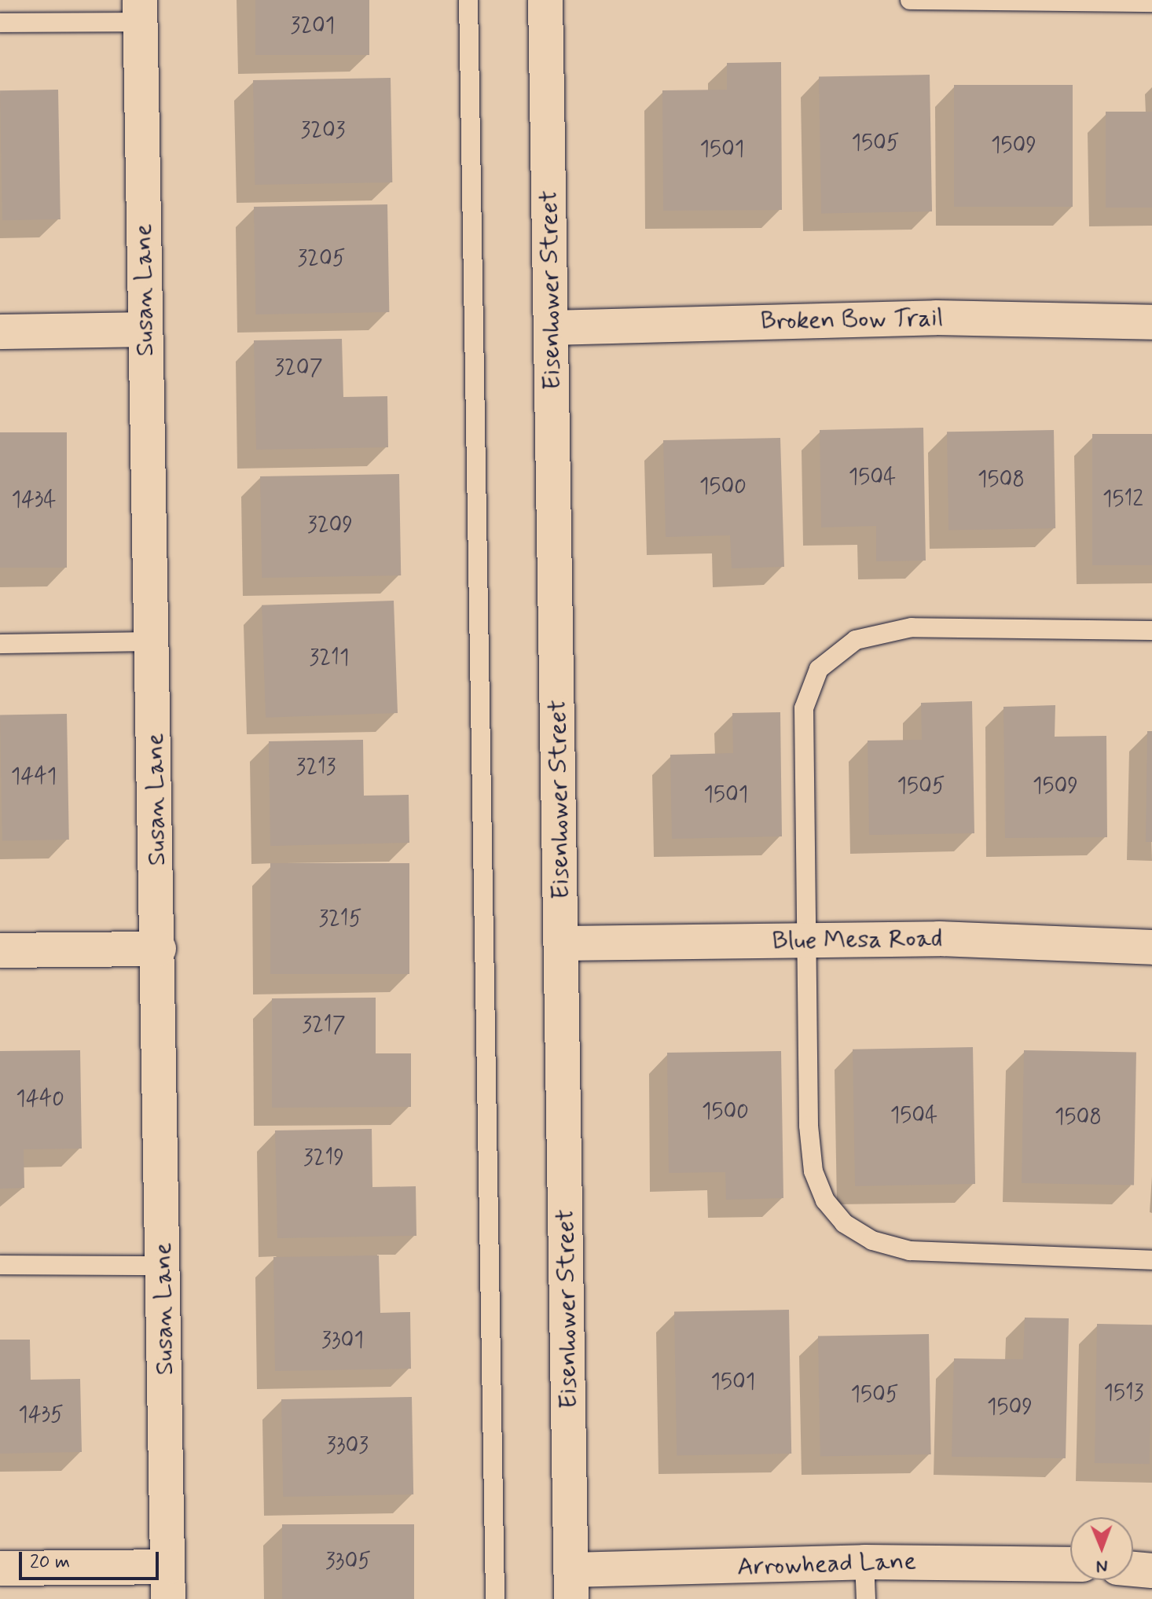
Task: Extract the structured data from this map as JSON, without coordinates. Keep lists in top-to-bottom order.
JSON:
{
  "streets": {
    "street": [
      "Susan Lane",
      "Eisenhower Street",
      "Broken Bow Trail",
      "Blue Mesa Road",
      "Arrowhead Lane"
    ]
  },
  "crossings": [
    ["Eisenhower Street", "Broken Bow Trail"],
    ["Eisenhower Street", "Blue Mesa Road"],
    ["Eisenhower Street", "Arrowhead Lane"]
  ],
  "house_numbers": [
    "3201",
    "3203",
    "1505",
    "1509",
    "1501",
    "3205",
    "3207",
    "1504",
    "1508",
    "1500",
    "1512",
    "1434",
    "3209",
    "3211",
    "3213",
    "1441",
    "1505",
    "1509",
    "1501",
    "3215",
    "3217",
    "1440",
    "1500",
    "1504",
    "1508",
    "3219",
    "3301",
    "1501",
    "1513",
    "1505",
    "1509",
    "1435",
    "3303",
    "3305"
  ],
  "scale_bar": "20 m",
  "north": "bottom"
}
